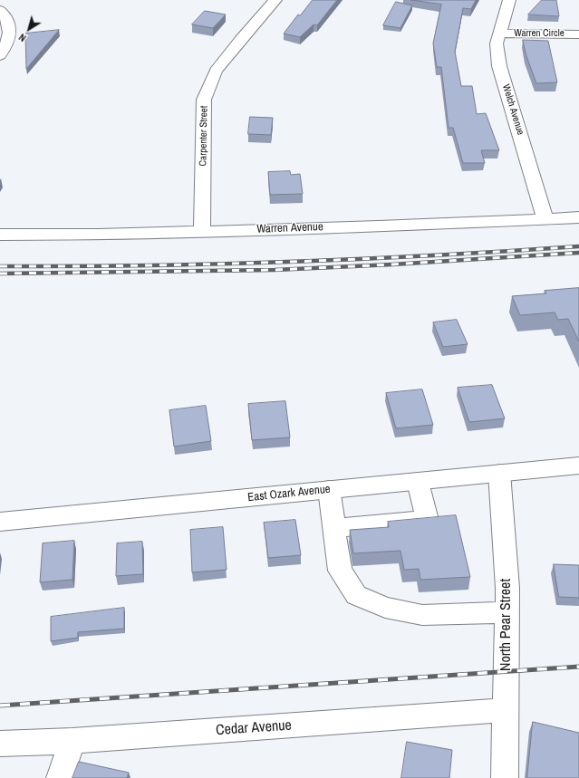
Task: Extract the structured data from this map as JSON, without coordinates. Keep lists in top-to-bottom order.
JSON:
{
  "streets": {
    "street": [
      "Warren Circle",
      "Welch Avenue",
      "Carpenter Street",
      "Warren Avenue",
      "East Ozark Avenue",
      "North Pear Street",
      "Cedar Avenue"
    ]
  },
  "crossings": [
    ["Warren Circle", "Welch Avenue"],
    ["Welch Avenue", "Warren Avenue"],
    ["Carpenter Street", "Warren Avenue"],
    ["East Ozark Avenue", "North Pear Street"],
    ["North Pear Street", "Cedar Avenue"]
  ],
  "north": "bottom left"
}
